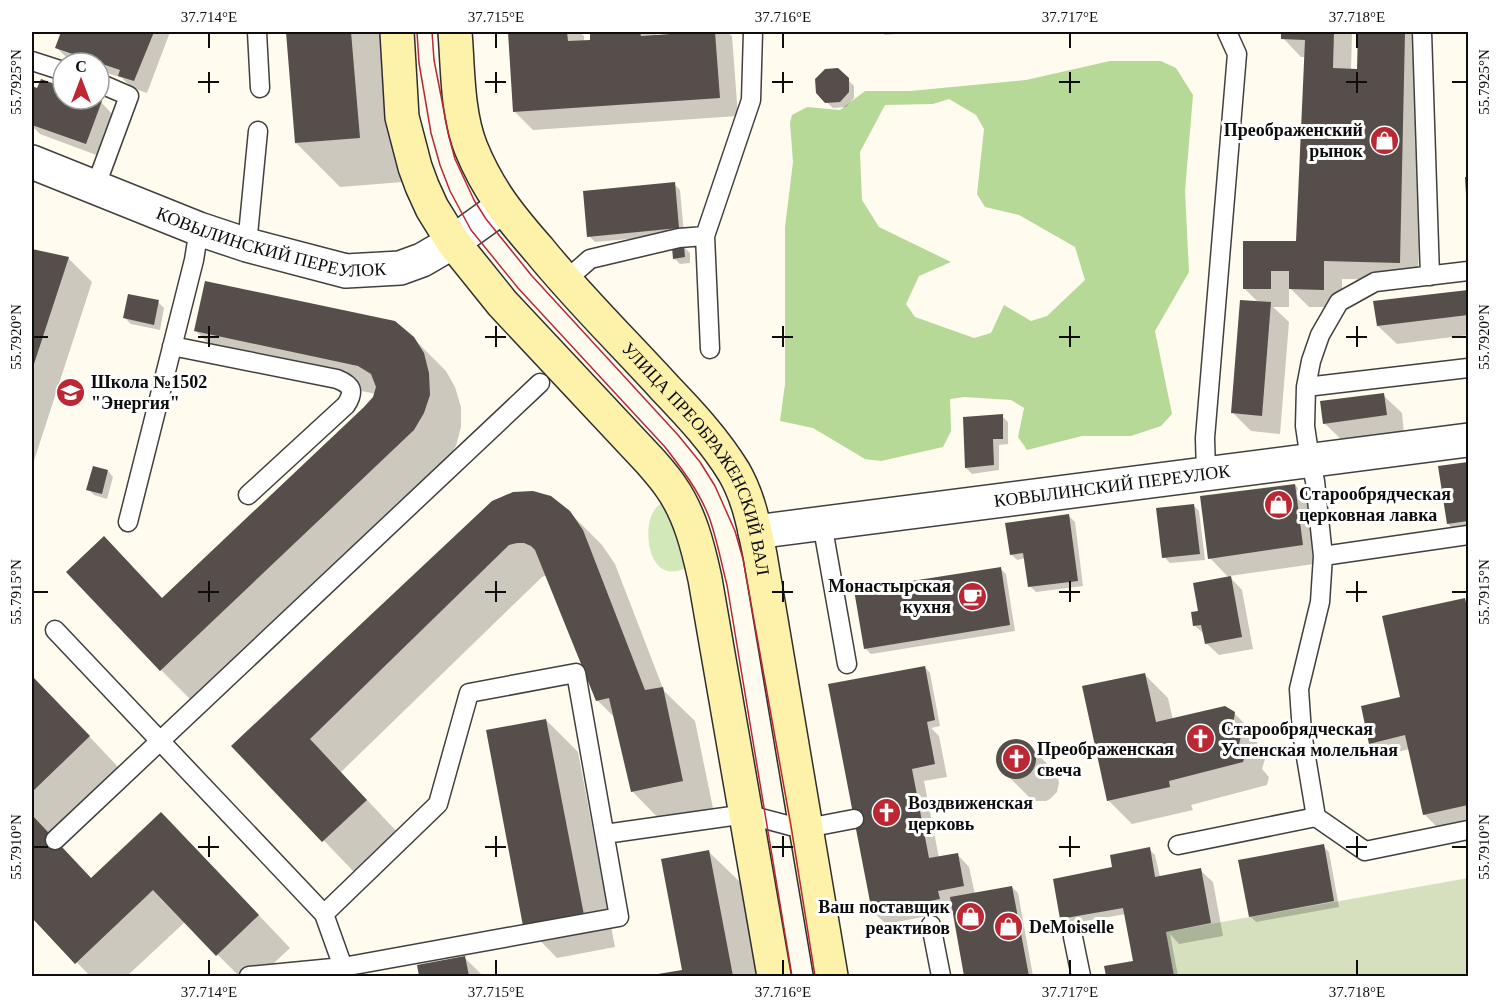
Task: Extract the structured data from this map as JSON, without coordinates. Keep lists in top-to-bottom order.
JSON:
{
  "streets": {
    "main road": ["УЛИЦА ПРЕОБРАЖЕНСКИЙ ВАЛ"],
    "street": ["КОВЫЛИНСКИЙ ПЕРЕУЛОК"]
  },
  "crossings": [
    ["КОВЫЛИНСКИЙ ПЕРЕУЛОК", "УЛИЦА ПРЕОБРАЖЕНСКИЙ ВАЛ"]
  ],
  "places": {
    "shop": [
      "Преображенский рынок",
      "Старообрядческая церковная лавка",
      "Ваш поставщик реактивов",
      "DeMoiselle"
    ],
    "school or university": ["Школа №1502 \"Энергия\""],
    "cafe": ["Монастырская кухня"],
    "church": ["Старообрядческая Успенская молельная", "Преображенская свеча", "Воздвиженская церковь"]
  },
  "north": "top",
  "coordinates": [
    "37.714°E",
    "37.715°E",
    "37.716°E",
    "37.717°E",
    "37.718°E",
    "55.7925°N",
    "55.7920°N",
    "55.7915°N",
    "55.7910°N"
  ]
}
